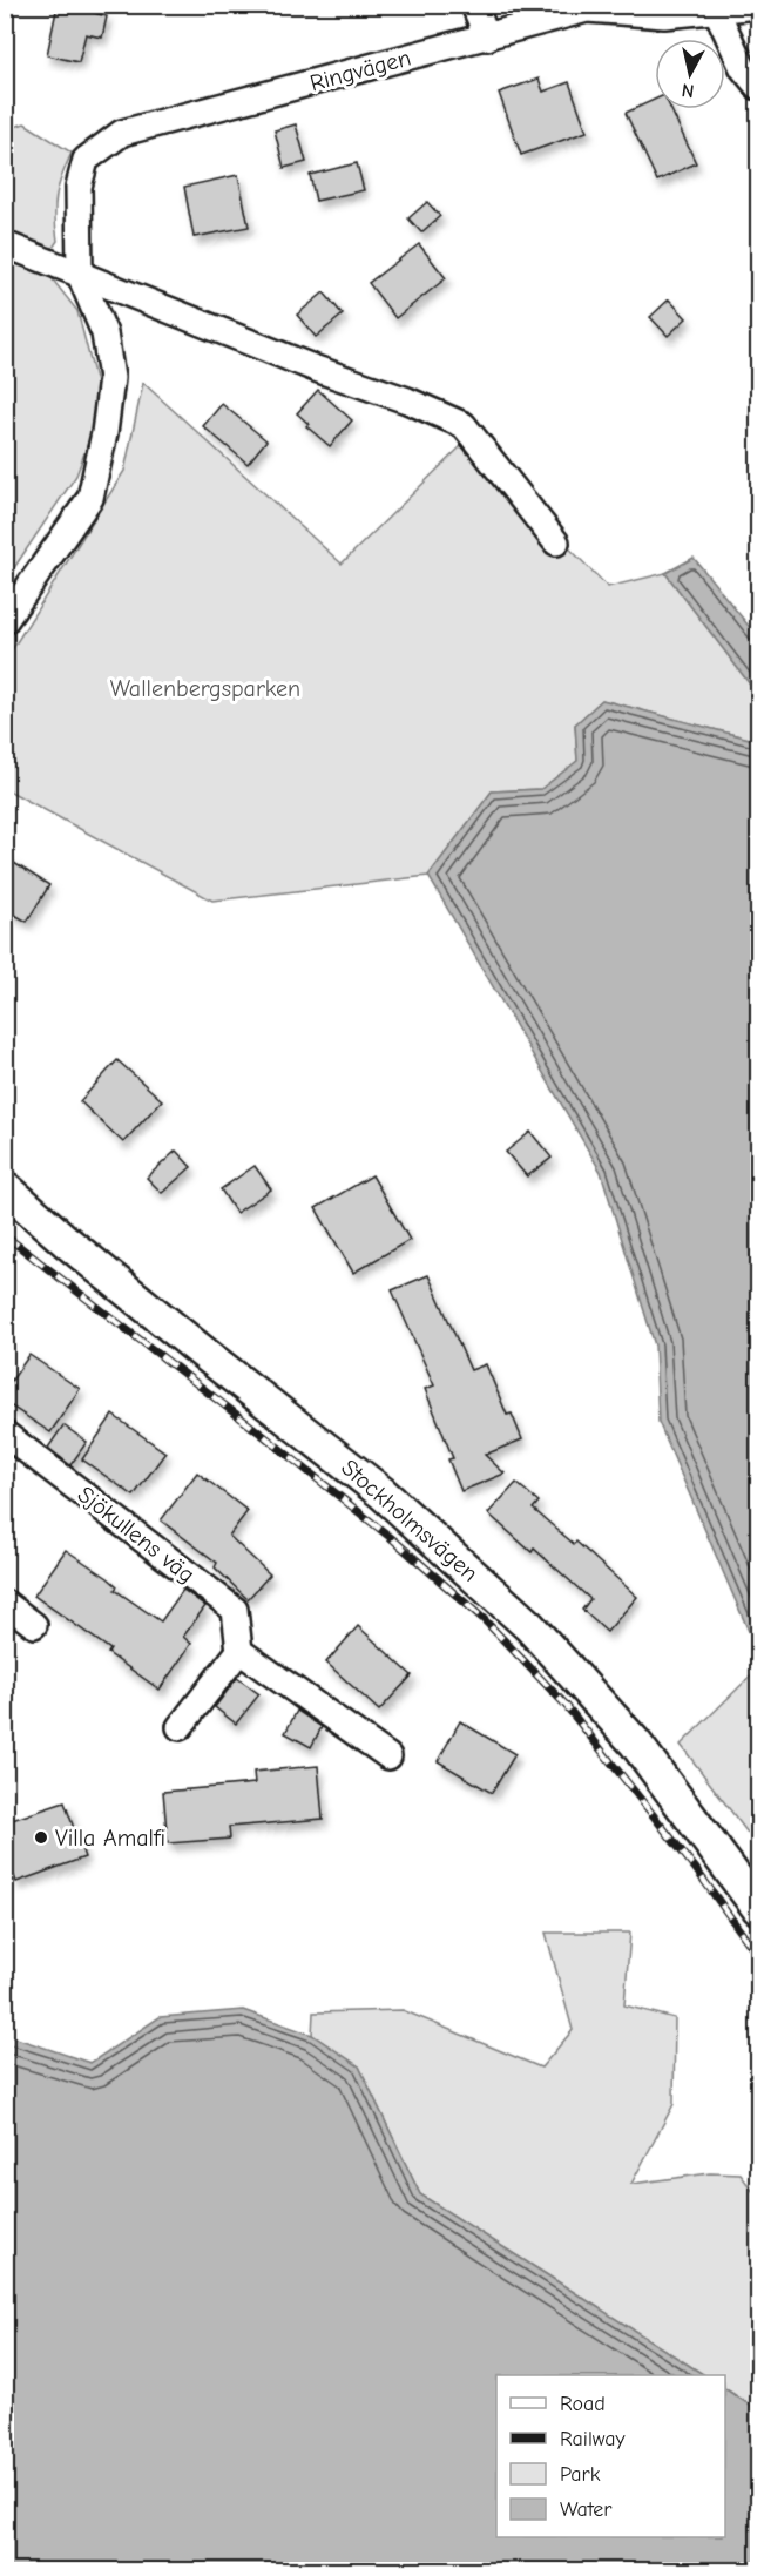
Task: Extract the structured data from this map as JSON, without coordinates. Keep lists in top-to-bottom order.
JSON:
{
  "streets": {
    "main road": ["Stockholmsvägen"],
    "street": ["Ringvägen", "Sjökullens väg"]
  },
  "parks": ["Wallenbergsparken"],
  "places": ["Villa Amalfi"],
  "legend": [
    "Road",
    "Railway",
    "Park",
    "Water"
  ],
  "north": "bottom"
}
